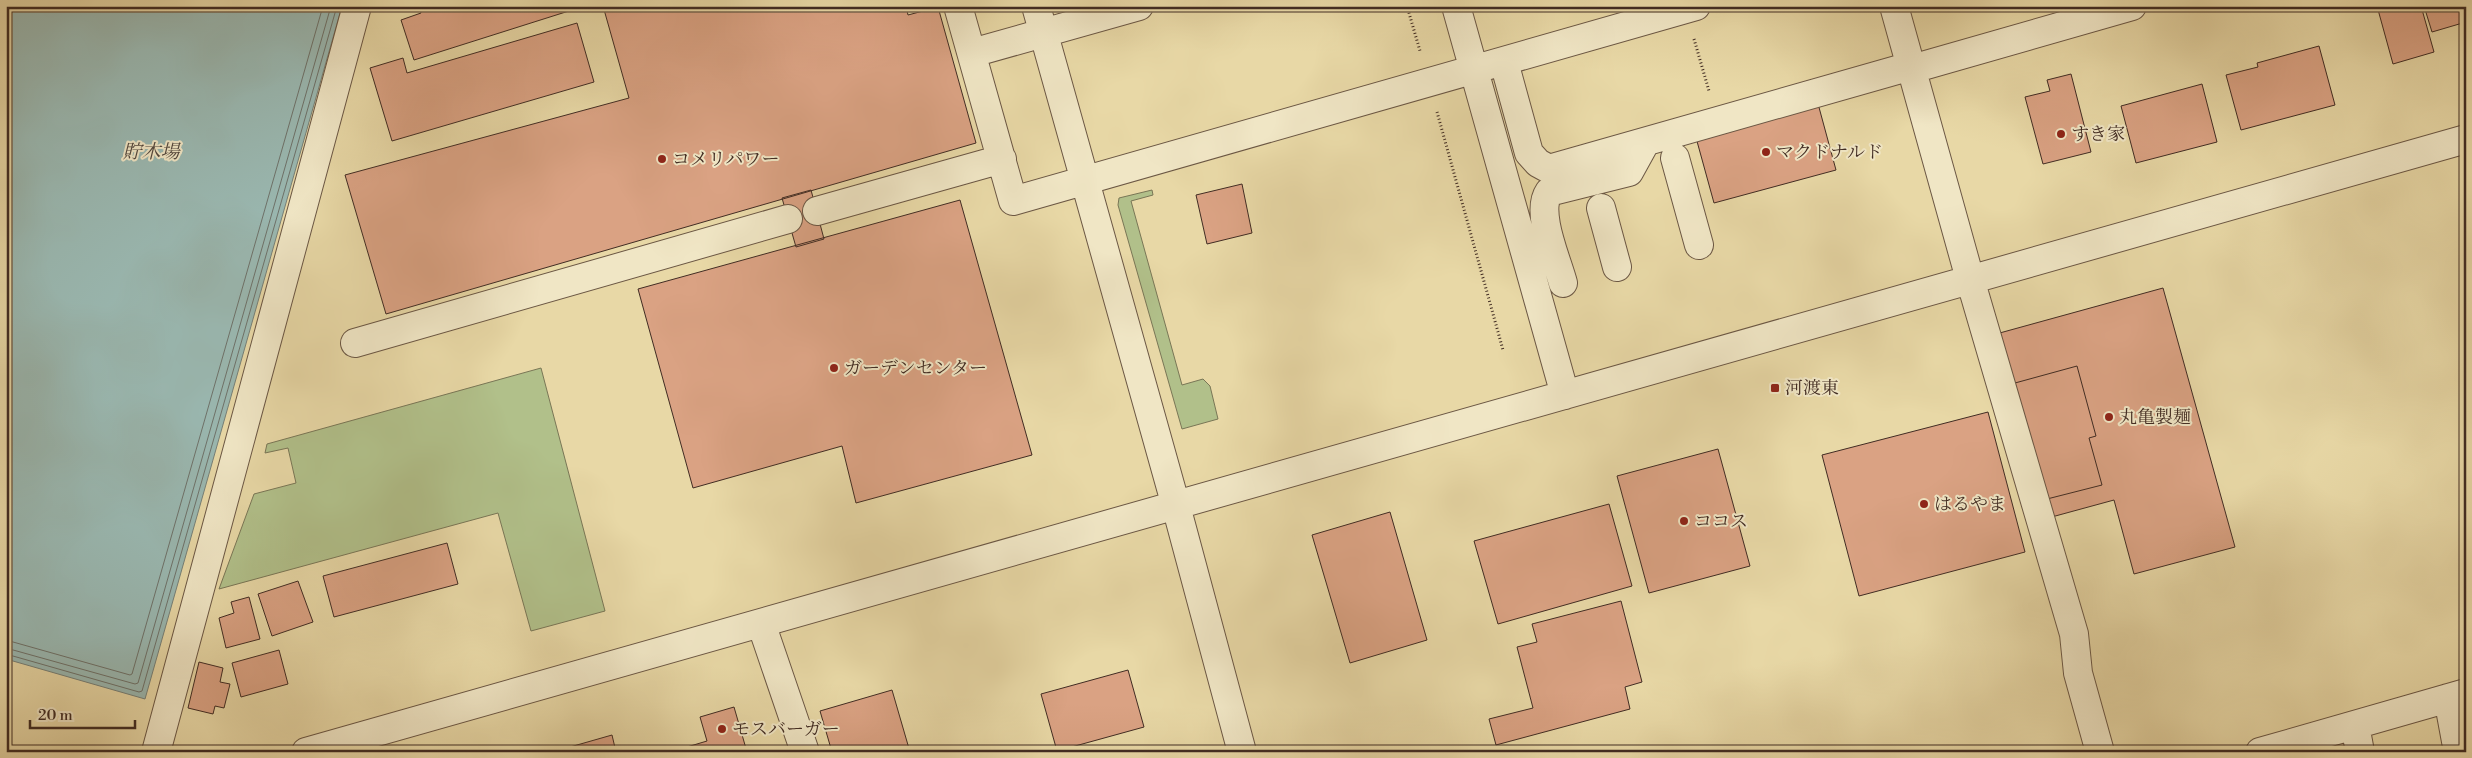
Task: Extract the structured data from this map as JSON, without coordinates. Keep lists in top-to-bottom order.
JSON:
{
  "water": ["貯木場"],
  "places": {
    "other": [
      "すき家",
      "マクドナルド",
      "コメリパワー",
      "ガーデンセンター",
      "丸亀製麺",
      "はるやま",
      "ココス",
      "モスバーガー"
    ],
    "transit": ["河渡東"]
  },
  "scale_bar": "20 m"
}
